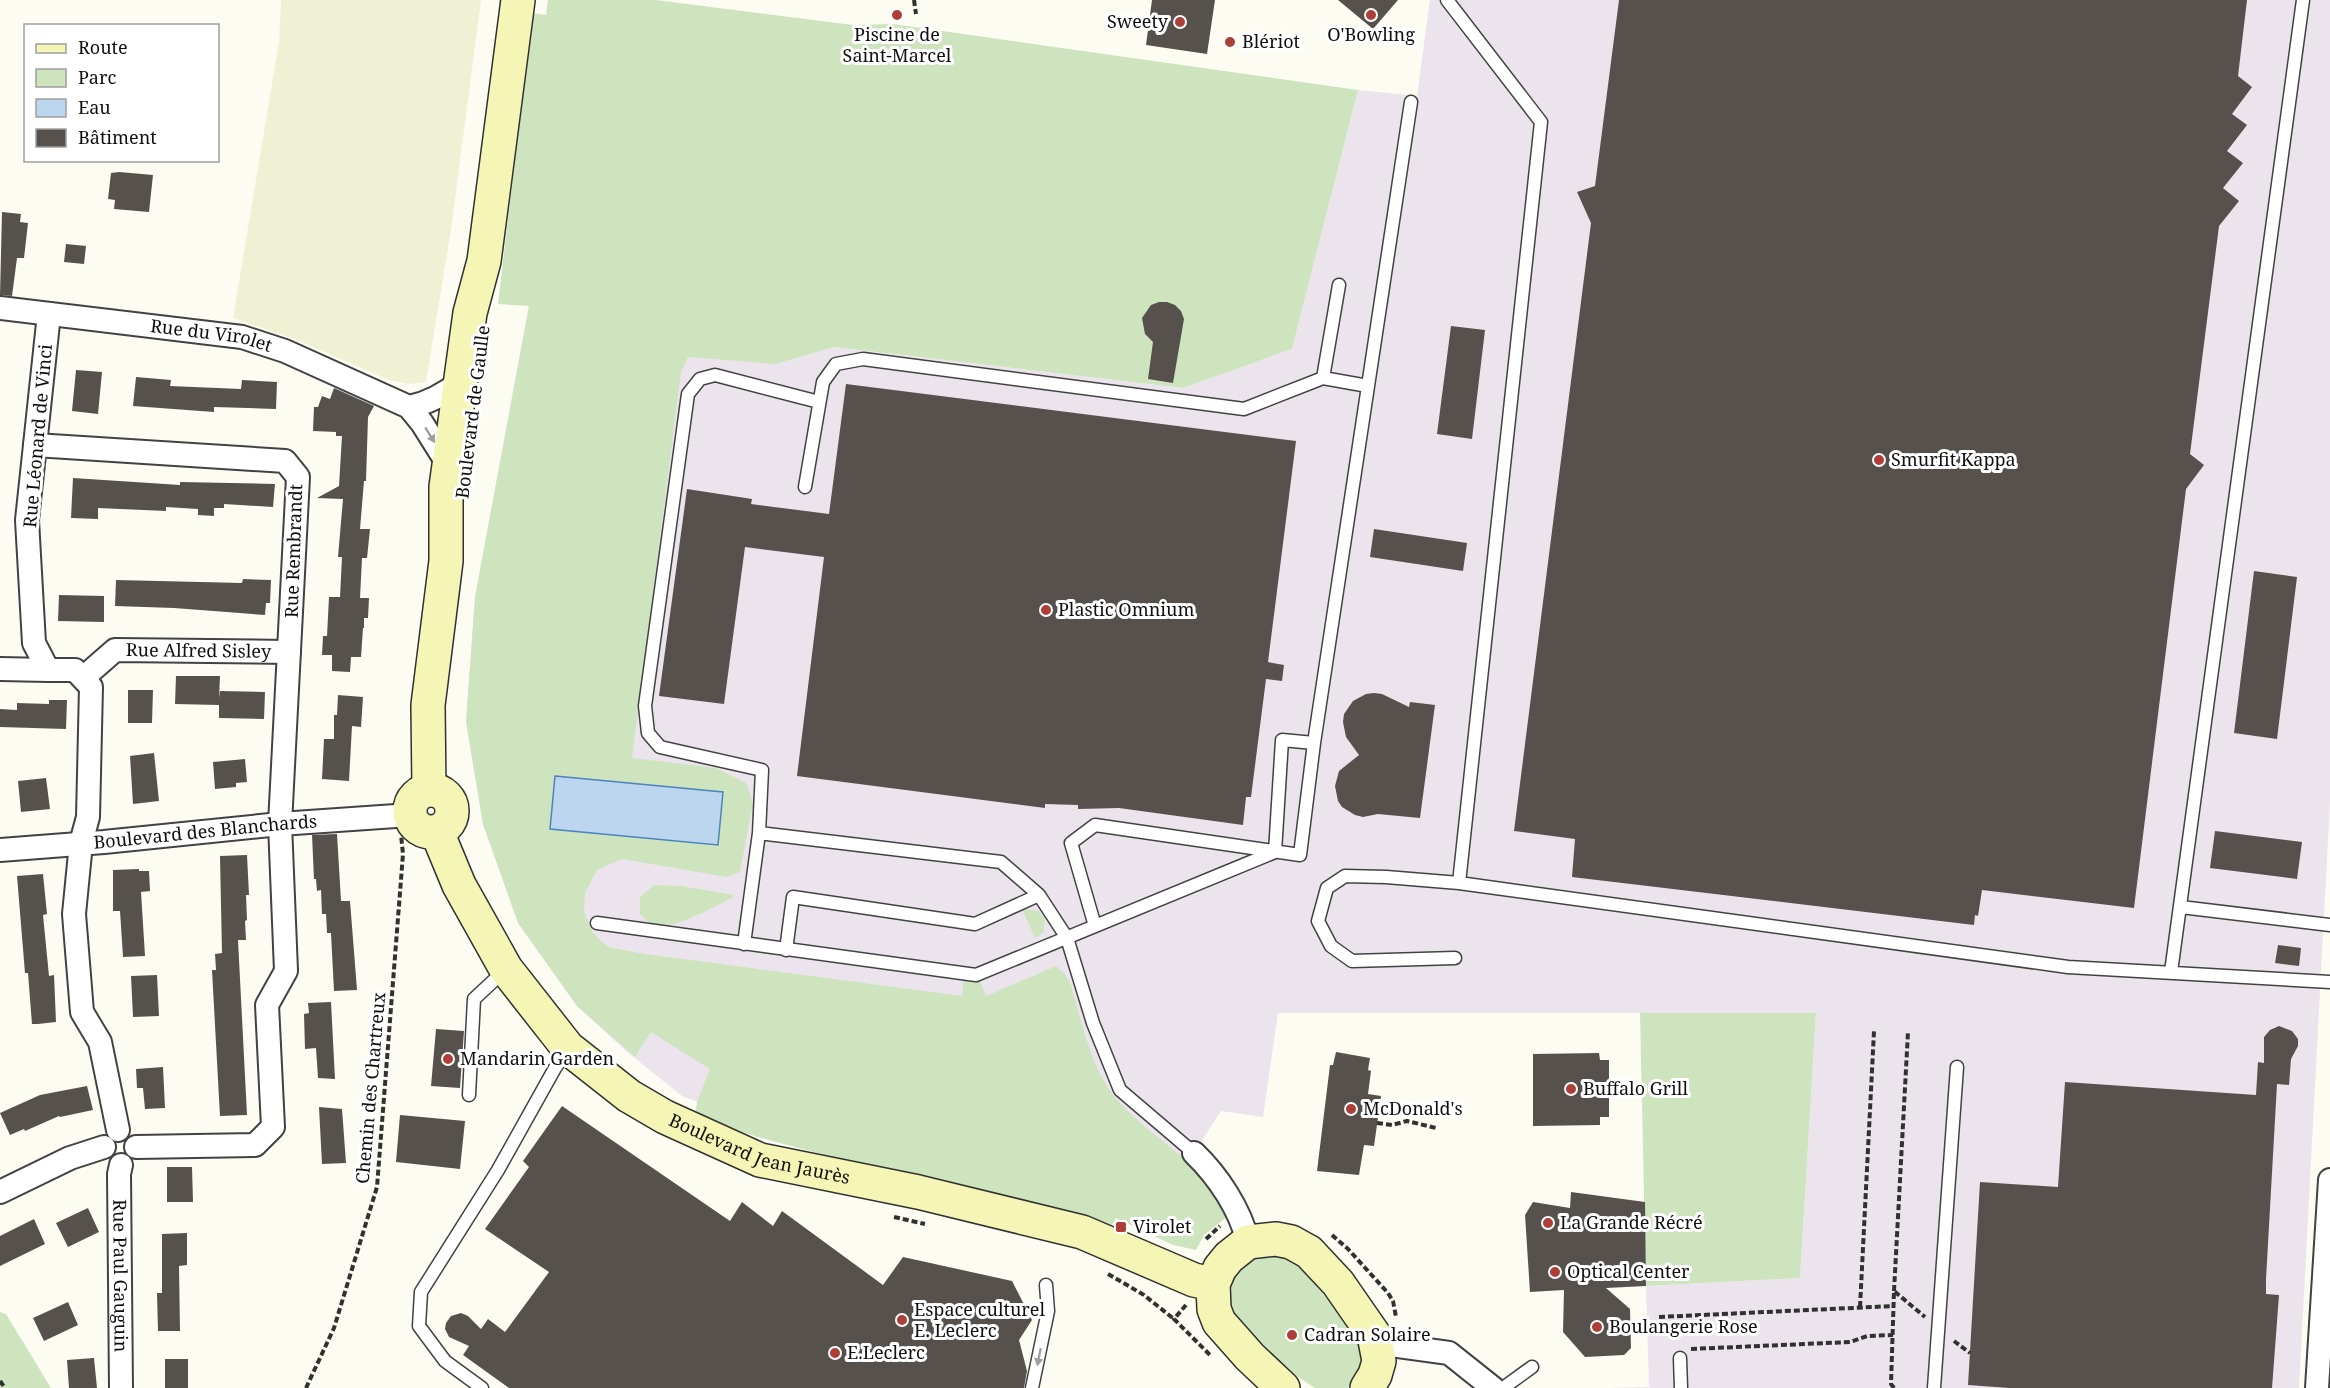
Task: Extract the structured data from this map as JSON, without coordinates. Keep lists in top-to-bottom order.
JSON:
{
  "streets": {
    "main road": ["Boulevard de Gaulle", "Boulevard Jean Jaurès"],
    "street": [
      "Rue du Virolet",
      "Rue Léonard de Vinci",
      "Rue Rembrandt",
      "Rue Alfred Sisley",
      "Boulevard des Blanchards",
      "Rue Paul Gauguin"
    ],
    "path": ["Chemin des Chartreux"]
  },
  "crossings": [
    ["Rue du Virolet", "Boulevard de Gaulle"],
    ["Rue du Virolet", "Rue Léonard de Vinci"],
    ["Boulevard de Gaulle", "Boulevard des Blanchards"],
    ["Boulevard de Gaulle", "Chemin des Chartreux"],
    ["Boulevard de Gaulle", "Boulevard Jean Jaurès"],
    ["Rue Léonard de Vinci", "Rue Rembrandt"],
    ["Rue Rembrandt", "Rue Alfred Sisley"],
    ["Rue Rembrandt", "Boulevard des Blanchards"],
    ["Rue Rembrandt", "Rue Paul Gauguin"],
    ["Boulevard des Blanchards", "Chemin des Chartreux"],
    ["Boulevard des Blanchards", "Boulevard Jean Jaurès"],
    ["Chemin des Chartreux", "Boulevard Jean Jaurès"]
  ],
  "places": {
    "other": [
      "Piscine de Saint-Marcel",
      "O'Bowling",
      "Sweety",
      "Blériot",
      "Smurfit Kappa",
      "Plastic Omnium",
      "Mandarin Garden",
      "Buffalo Grill",
      "McDonald's",
      "La Grande Récré",
      "Optical Center",
      "Espace culturel E. Leclerc",
      "Boulangerie Rose",
      "Cadran Solaire",
      "E.Leclerc"
    ],
    "transit": ["Virolet"]
  },
  "legend": [
    "Route",
    "Parc",
    "Eau",
    "Bâtiment"
  ]
}
